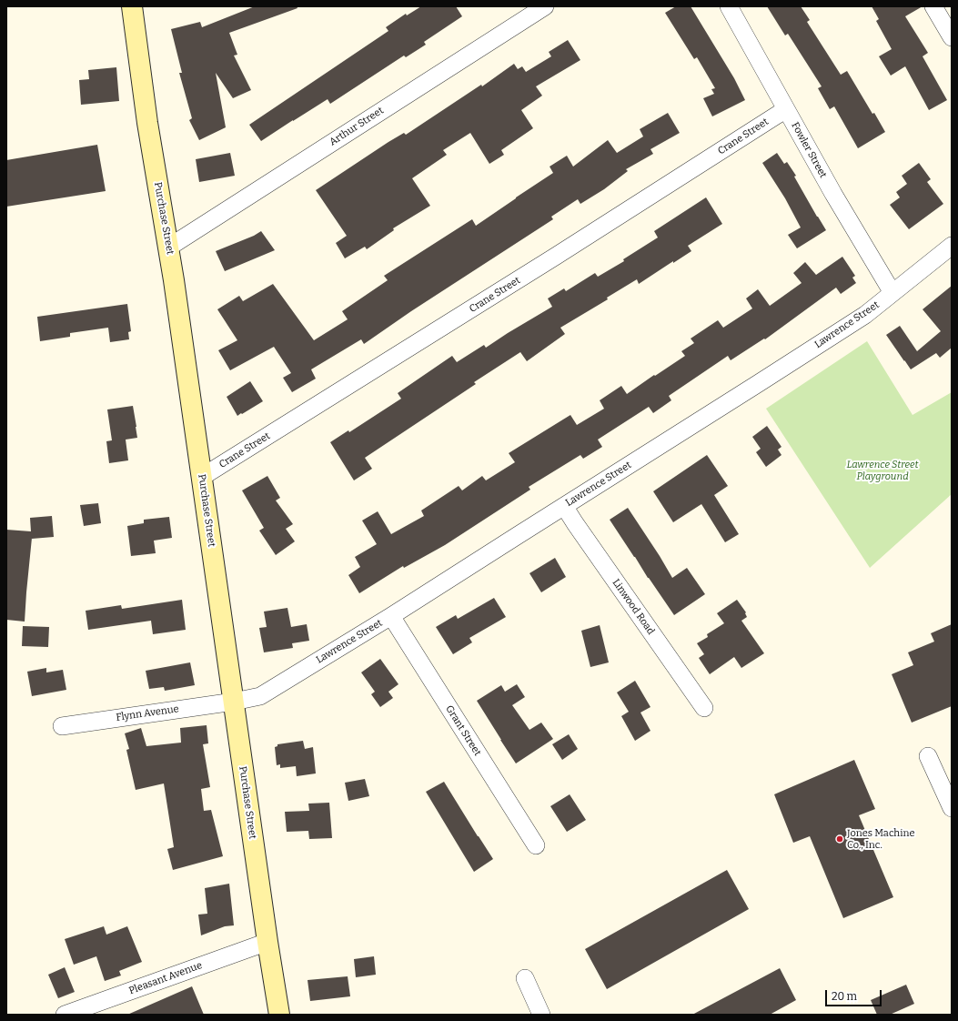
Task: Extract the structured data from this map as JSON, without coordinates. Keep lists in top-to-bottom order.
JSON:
{
  "streets": {
    "street": [
      "Arthur Street",
      "Crane Street",
      "Fowler Street",
      "Purchase Street",
      "Lawrence Street",
      "Linwood Road",
      "Flynn Avenue",
      "Grant Street",
      "Pleasant Avenue"
    ]
  },
  "crossings": [
    ["Arthur Street", "Purchase Street"],
    ["Crane Street", "Fowler Street"],
    ["Crane Street", "Purchase Street"],
    ["Fowler Street", "Lawrence Street"],
    ["Purchase Street", "Lawrence Street"],
    ["Purchase Street", "Flynn Avenue"],
    ["Purchase Street", "Pleasant Avenue"],
    ["Lawrence Street", "Linwood Road"],
    ["Lawrence Street", "Flynn Avenue"],
    ["Lawrence Street", "Grant Street"]
  ],
  "parks": ["Lawrence Street Playground"],
  "places": ["Jones Machine Co., Inc."],
  "scale_bar": "20 m"
}
